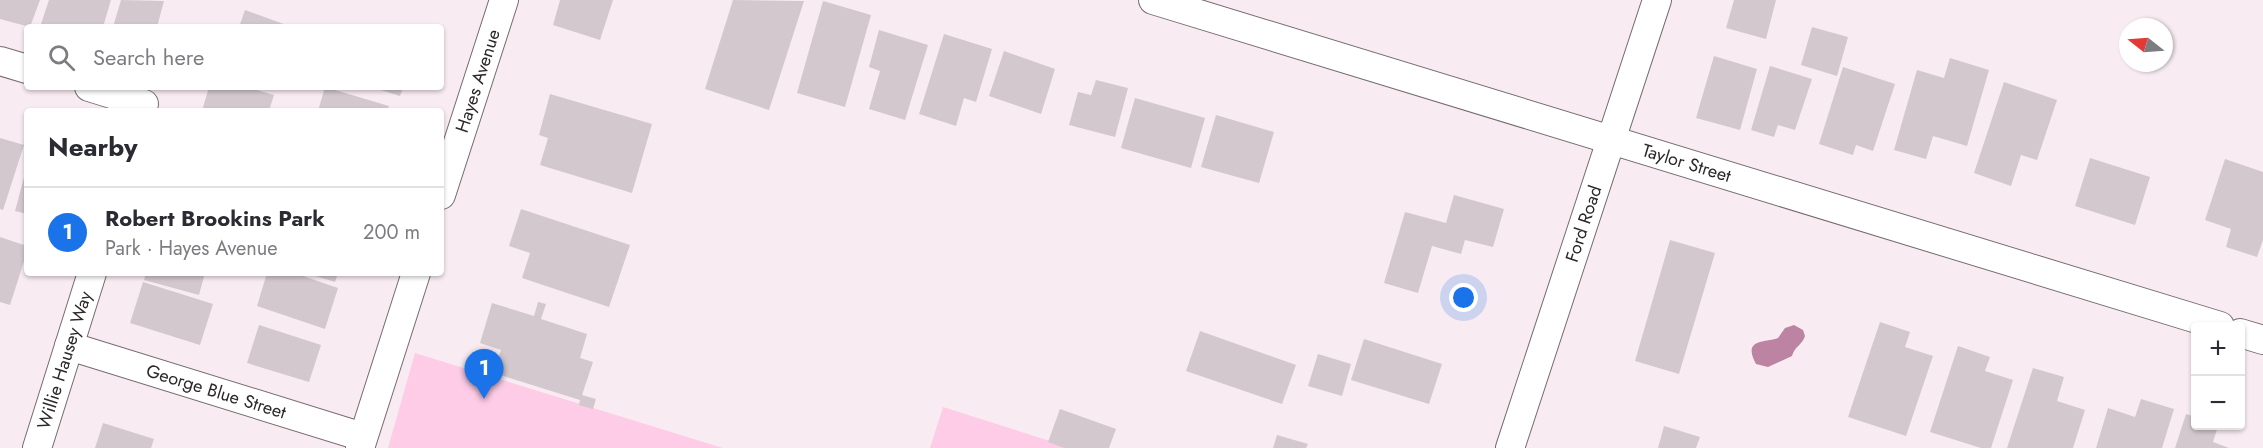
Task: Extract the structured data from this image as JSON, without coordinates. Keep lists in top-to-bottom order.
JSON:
{
  "streets": {
    "street": [
      "Hayes Avenue",
      "Taylor Street",
      "Ford Road",
      "Willie Hausey Way",
      "George Blue Street"
    ]
  },
  "crossings": [
    ["Taylor Street", "Ford Road"],
    ["Willie Hausey Way", "George Blue Street"]
  ],
  "north": "left",
  "page": {
    "search": "Search here",
    "heading": "Nearby",
    "list": [
      {
        "mark": "1",
        "name": "Robert Brookins Park",
        "note": "Park · Hayes Avenue",
        "value": "200 m"
      }
    ],
    "map_buttons": ["+", "−"],
    "pins": "1"
  }
}
